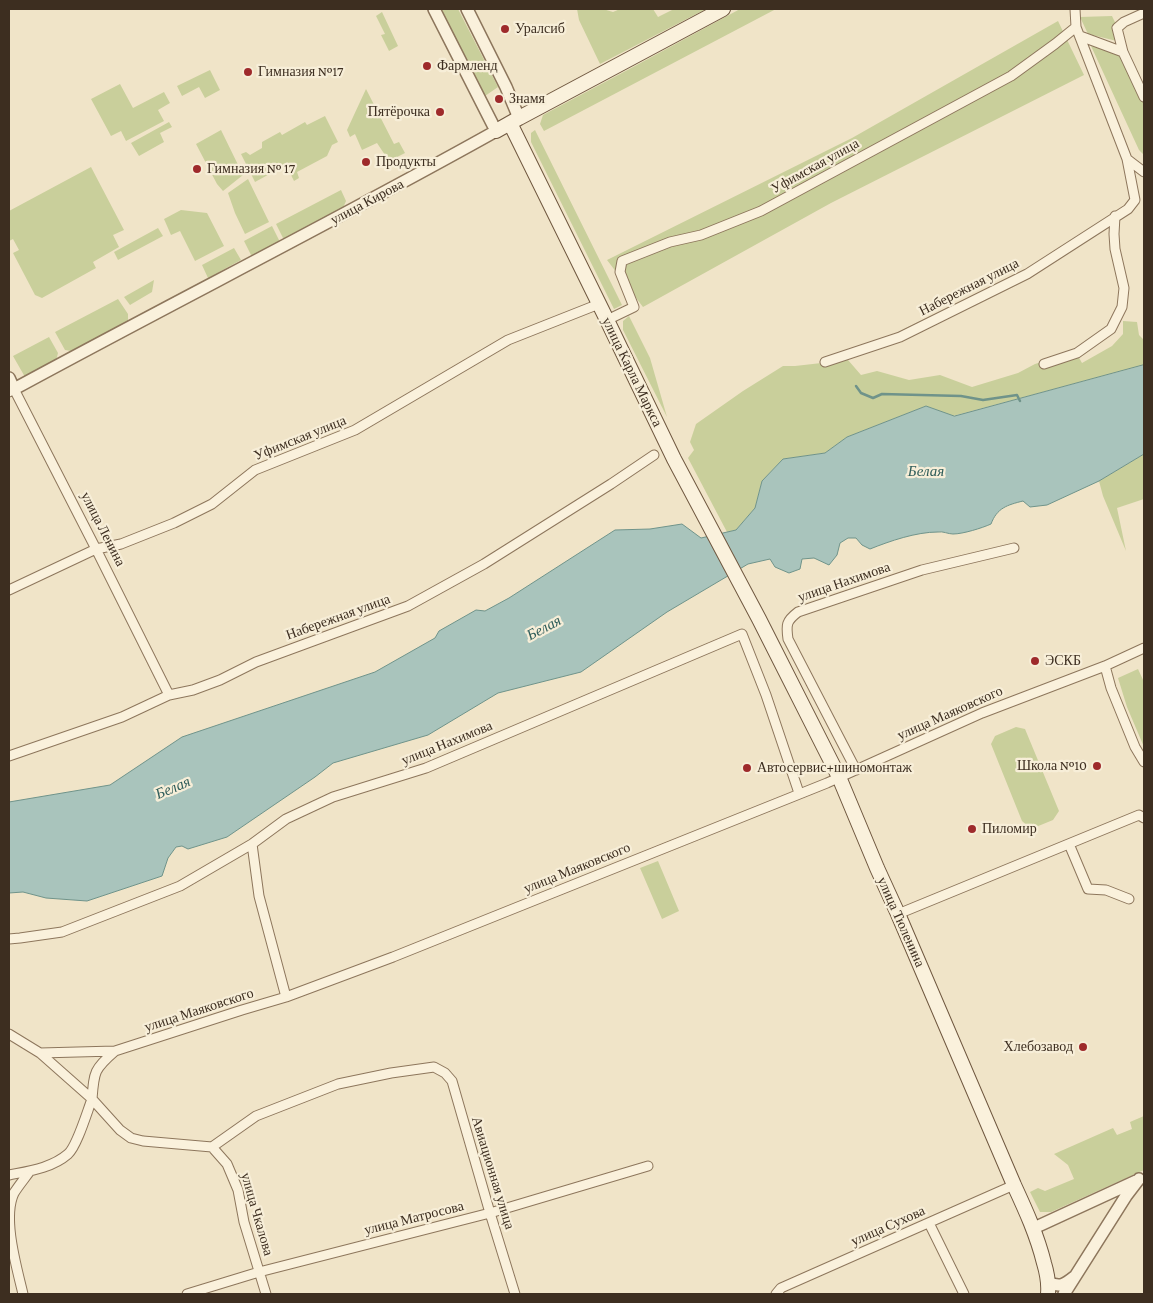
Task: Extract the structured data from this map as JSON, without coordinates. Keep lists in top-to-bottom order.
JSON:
{
  "streets": {
    "main road": ["улица Кирова", "улица Карла Маркса", "улица Тюленина"],
    "street": [
      "Уфимская улица",
      "Набережная улица",
      "улица Ленина",
      "улица Нахимова",
      "улица Маяковского",
      "Авиационная улица",
      "улица Чкалова",
      "улица Матросова",
      "улица Сухова"
    ]
  },
  "crossings": [
    ["Уфимская улица", "улица Карла Маркса"],
    ["Уфимская улица", "улица Ленина"],
    ["улица Кирова", "улица Карла Маркса"],
    ["улица Кирова", "улица Ленина"],
    ["Набережная улица", "улица Ленина"],
    ["улица Карла Маркса", "улица Тюленина"],
    ["улица Нахимова", "улица Маяковского"],
    ["улица Маяковского", "улица Тюленина"],
    ["улица Тюленина", "улица Сухова"],
    ["Авиационная улица", "улица Чкалова"],
    ["Авиационная улица", "улица Матросова"],
    ["улица Чкалова", "улица Матросова"]
  ],
  "water": ["Белая"],
  "places": [
    "Уралсиб",
    "Фармленд",
    "Гимназия №17",
    "Знамя",
    "Пятёрочка",
    "Продукты",
    "Гимназия № 17",
    "ЭСКБ",
    "Школа №10",
    "Автосервис+шиномонтаж",
    "Пиломир",
    "Хлебозавод"
  ]
}
